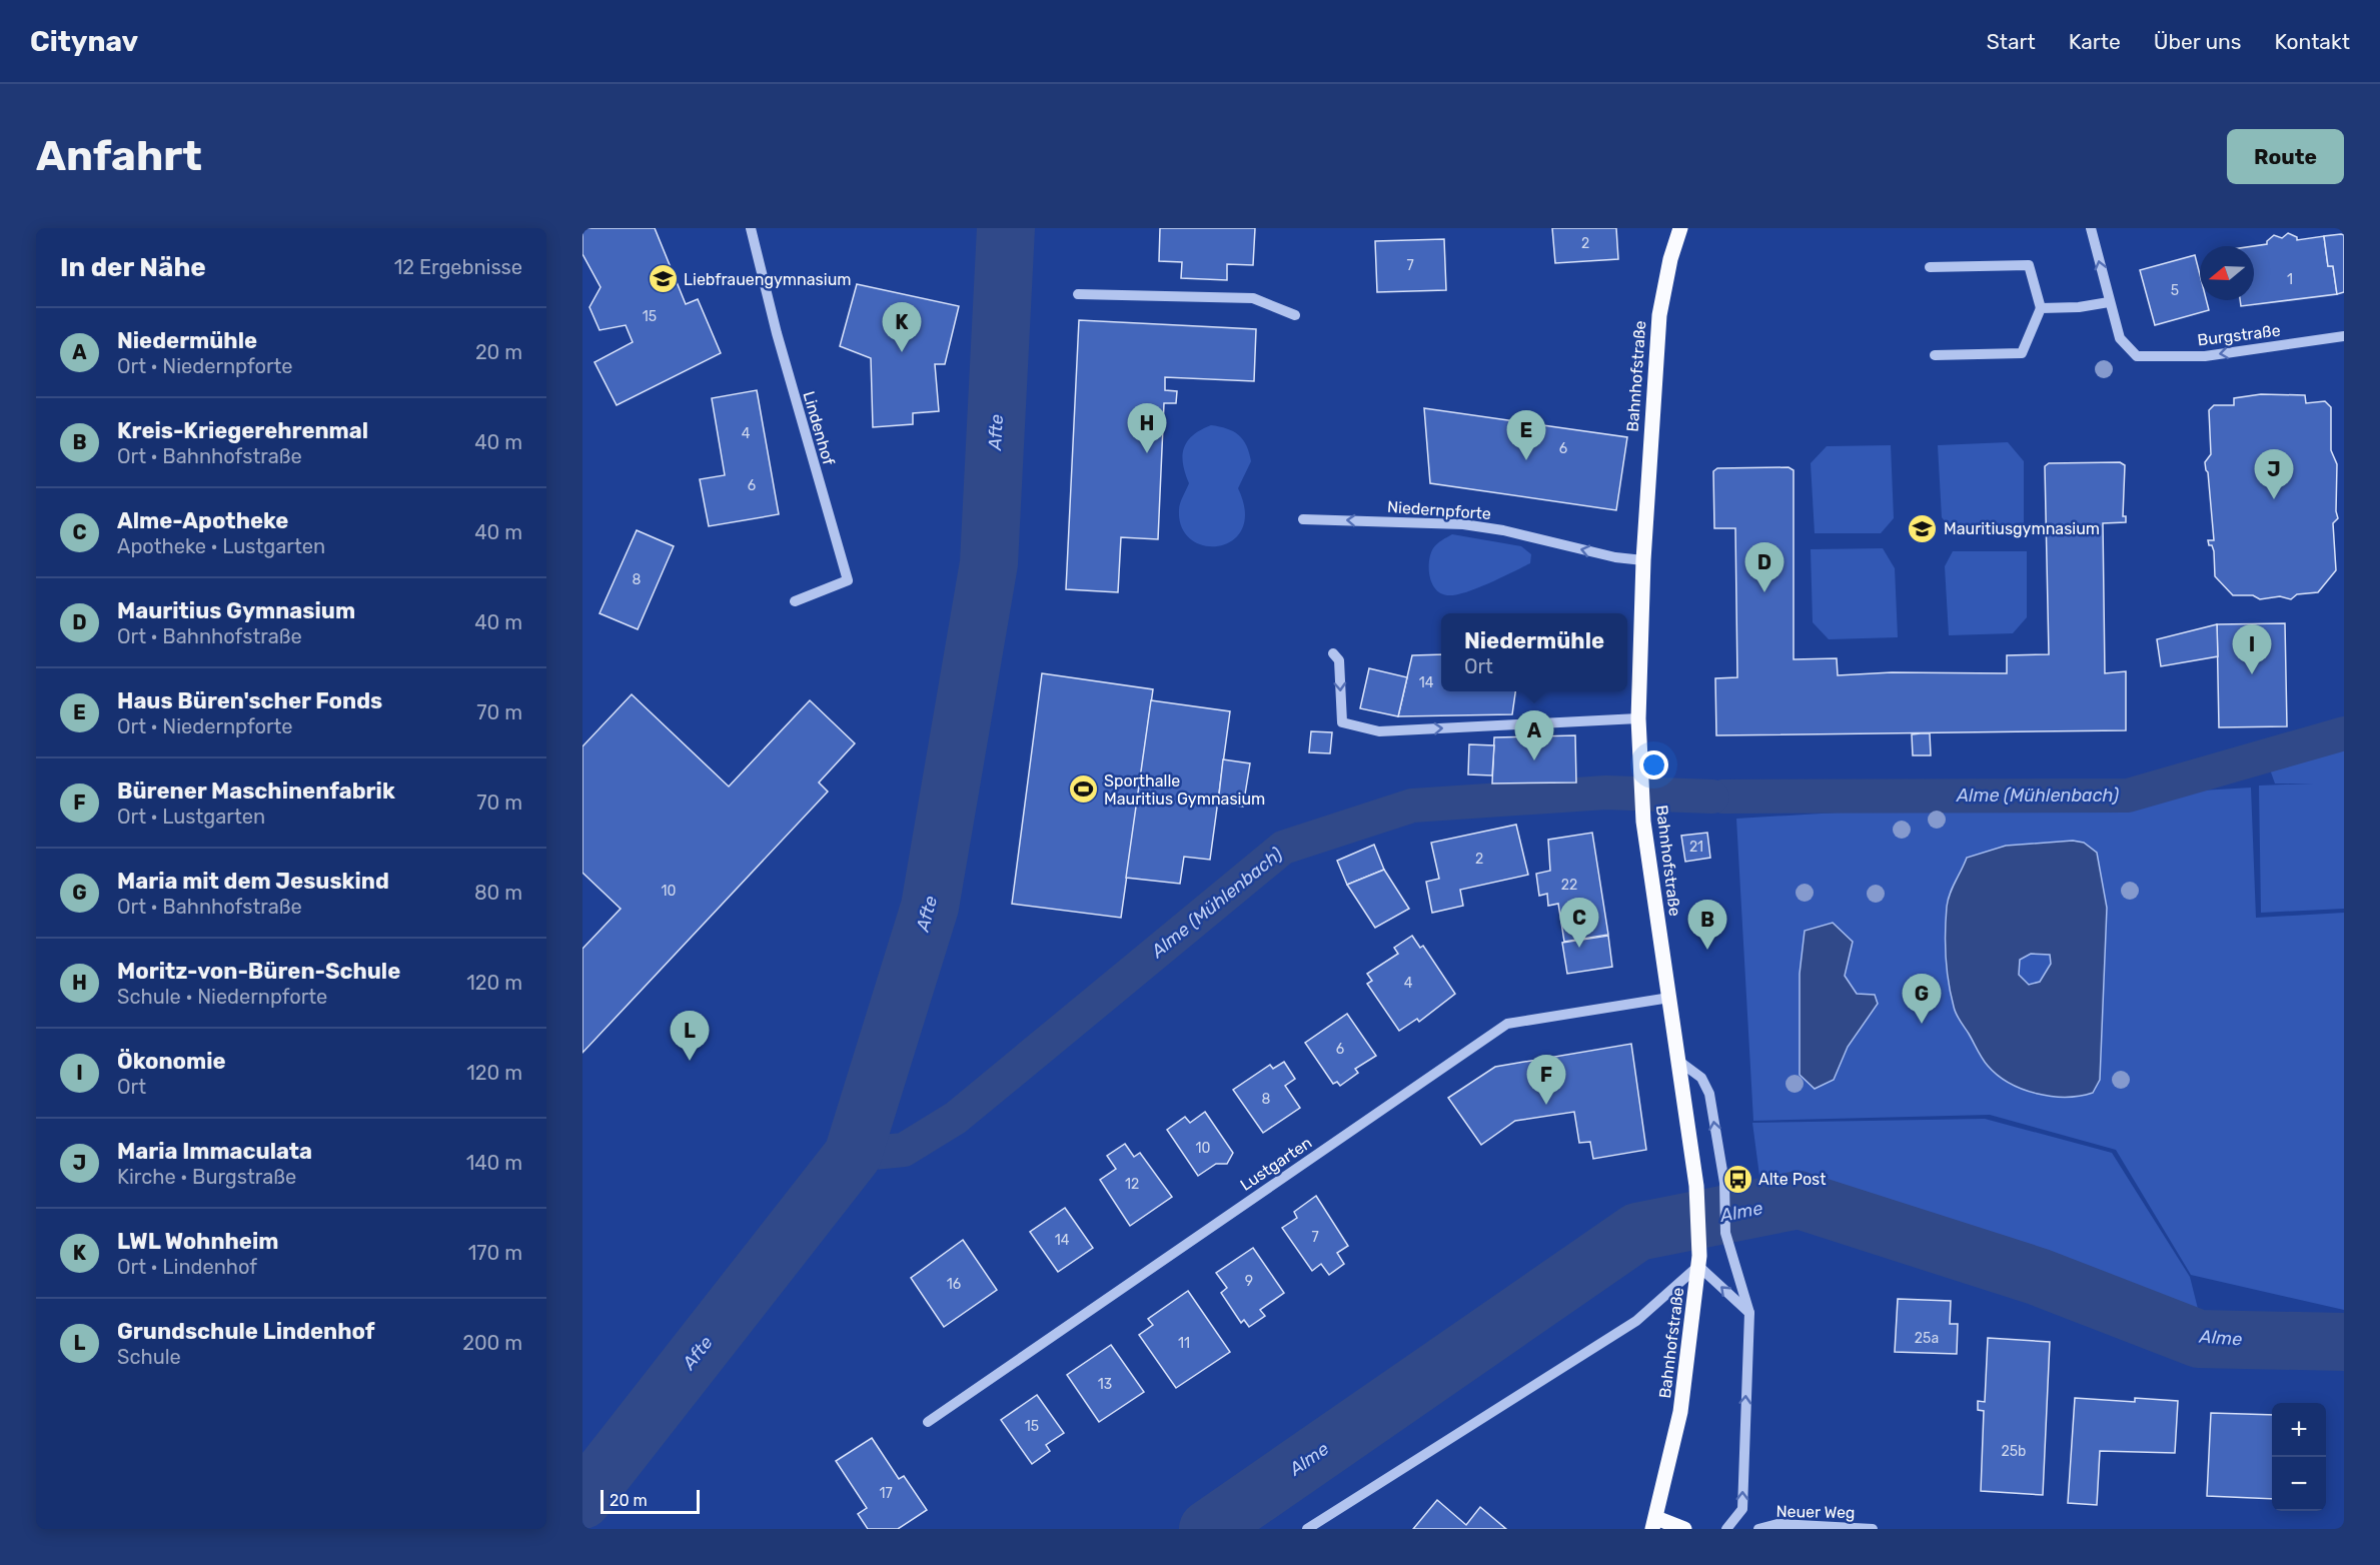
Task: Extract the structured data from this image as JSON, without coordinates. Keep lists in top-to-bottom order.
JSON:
{
  "streets": {
    "main road": ["Bahnhofstraße"],
    "street": [
      "Burgstraße",
      "Lindenhof",
      "Niedernpforte",
      "Lustgarten",
      "Neuer Weg"
    ]
  },
  "crossings": [
    ["Bahnhofstraße", "Niedernpforte"],
    ["Bahnhofstraße", "Lustgarten"]
  ],
  "one_way": ["Burgstraße", "Niedernpforte"],
  "water": ["Afte", "Alme (Mühlenbach)", "Alme"],
  "places": {
    "school or university": ["Liebfrauengymnasium", "Mauritiusgymnasium"],
    "sports": ["Sporthalle Mauritius Gymnasium"],
    "bus stop": ["Alte Post"]
  },
  "house_numbers": [
    "2",
    "7",
    "1",
    "5",
    "15",
    "4",
    "6",
    "6",
    "8",
    "14",
    "21",
    "2",
    "22",
    "10",
    "4",
    "6",
    "8",
    "10",
    "12",
    "7",
    "14",
    "9",
    "16",
    "25a",
    "11",
    "13",
    "15",
    "25b",
    "17"
  ],
  "scale_bar": "20 m",
  "north": "left",
  "page": {
    "header": "Citynav",
    "nav": [
      "Start",
      "Karte",
      "Über uns",
      "Kontakt"
    ],
    "buttons": "Route",
    "title": "Anfahrt",
    "heading": ["In der Nähe", "12 Ergebnisse"],
    "pins": [
      "K",
      "H",
      "E",
      "J",
      "D",
      "I",
      "A",
      "C",
      "B",
      "G",
      "L",
      "F"
    ],
    "list": [
      {
        "mark": "A",
        "name": "Niedermühle",
        "note": "Ort · Niedernpforte",
        "value": "20 m"
      },
      {
        "mark": "B",
        "name": "Kreis-Kriegerehrenmal",
        "note": "Ort · Bahnhofstraße",
        "value": "40 m"
      },
      {
        "mark": "C",
        "name": "Alme-Apotheke",
        "note": "Apotheke · Lustgarten",
        "value": "40 m"
      },
      {
        "mark": "D",
        "name": "Mauritius Gymnasium",
        "note": "Ort · Bahnhofstraße",
        "value": "40 m"
      },
      {
        "mark": "E",
        "name": "Haus Büren'scher Fonds",
        "note": "Ort · Niedernpforte",
        "value": "70 m"
      },
      {
        "mark": "F",
        "name": "Bürener Maschinenfabrik",
        "note": "Ort · Lustgarten",
        "value": "70 m"
      },
      {
        "mark": "G",
        "name": "Maria mit dem Jesuskind",
        "note": "Ort · Bahnhofstraße",
        "value": "80 m"
      },
      {
        "mark": "H",
        "name": "Moritz-von-Büren-Schule",
        "note": "Schule · Niedernpforte",
        "value": "120 m"
      },
      {
        "mark": "I",
        "name": "Ökonomie",
        "note": "Ort",
        "value": "120 m"
      },
      {
        "mark": "J",
        "name": "Maria Immaculata",
        "note": "Kirche · Burgstraße",
        "value": "140 m"
      },
      {
        "mark": "K",
        "name": "LWL Wohnheim",
        "note": "Ort · Lindenhof",
        "value": "170 m"
      },
      {
        "mark": "L",
        "name": "Grundschule Lindenhof",
        "note": "Schule",
        "value": "200 m"
      }
    ],
    "popup": ["Niedermühle", "Ort"],
    "map_buttons": ["+", "−"],
    "scale": "20 m"
  }
}
